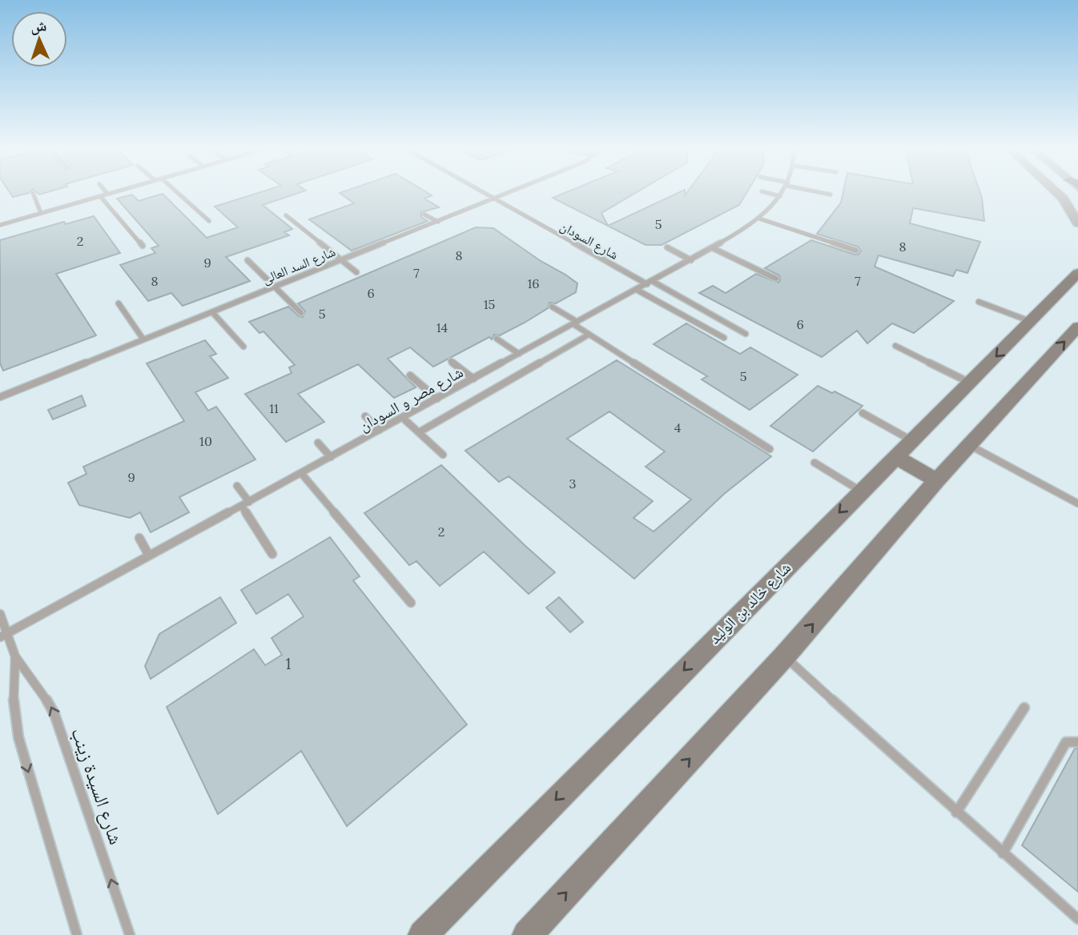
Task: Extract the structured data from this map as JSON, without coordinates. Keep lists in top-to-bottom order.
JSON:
{
  "streets": {
    "main road": ["شارع خالد بن الوليد"],
    "lane": [
      "شارع السودان",
      "شارع السد العالى",
      "شارع مصر و السودان",
      "شارع السيدة زينب"
    ]
  },
  "crossings": [
    ["شارع السودان", "شارع السد العالى"],
    ["شارع السودان", "شارع مصر و السودان"],
    ["شارع مصر و السودان", "شارع السيدة زينب"]
  ],
  "house_numbers": [
    "5",
    "2",
    "8",
    "8",
    "9",
    "7",
    "8",
    "7",
    "16",
    "6",
    "15",
    "5",
    "6",
    "14",
    "5",
    "11",
    "4",
    "10",
    "9",
    "3",
    "2",
    "1"
  ],
  "north": "top"
}
